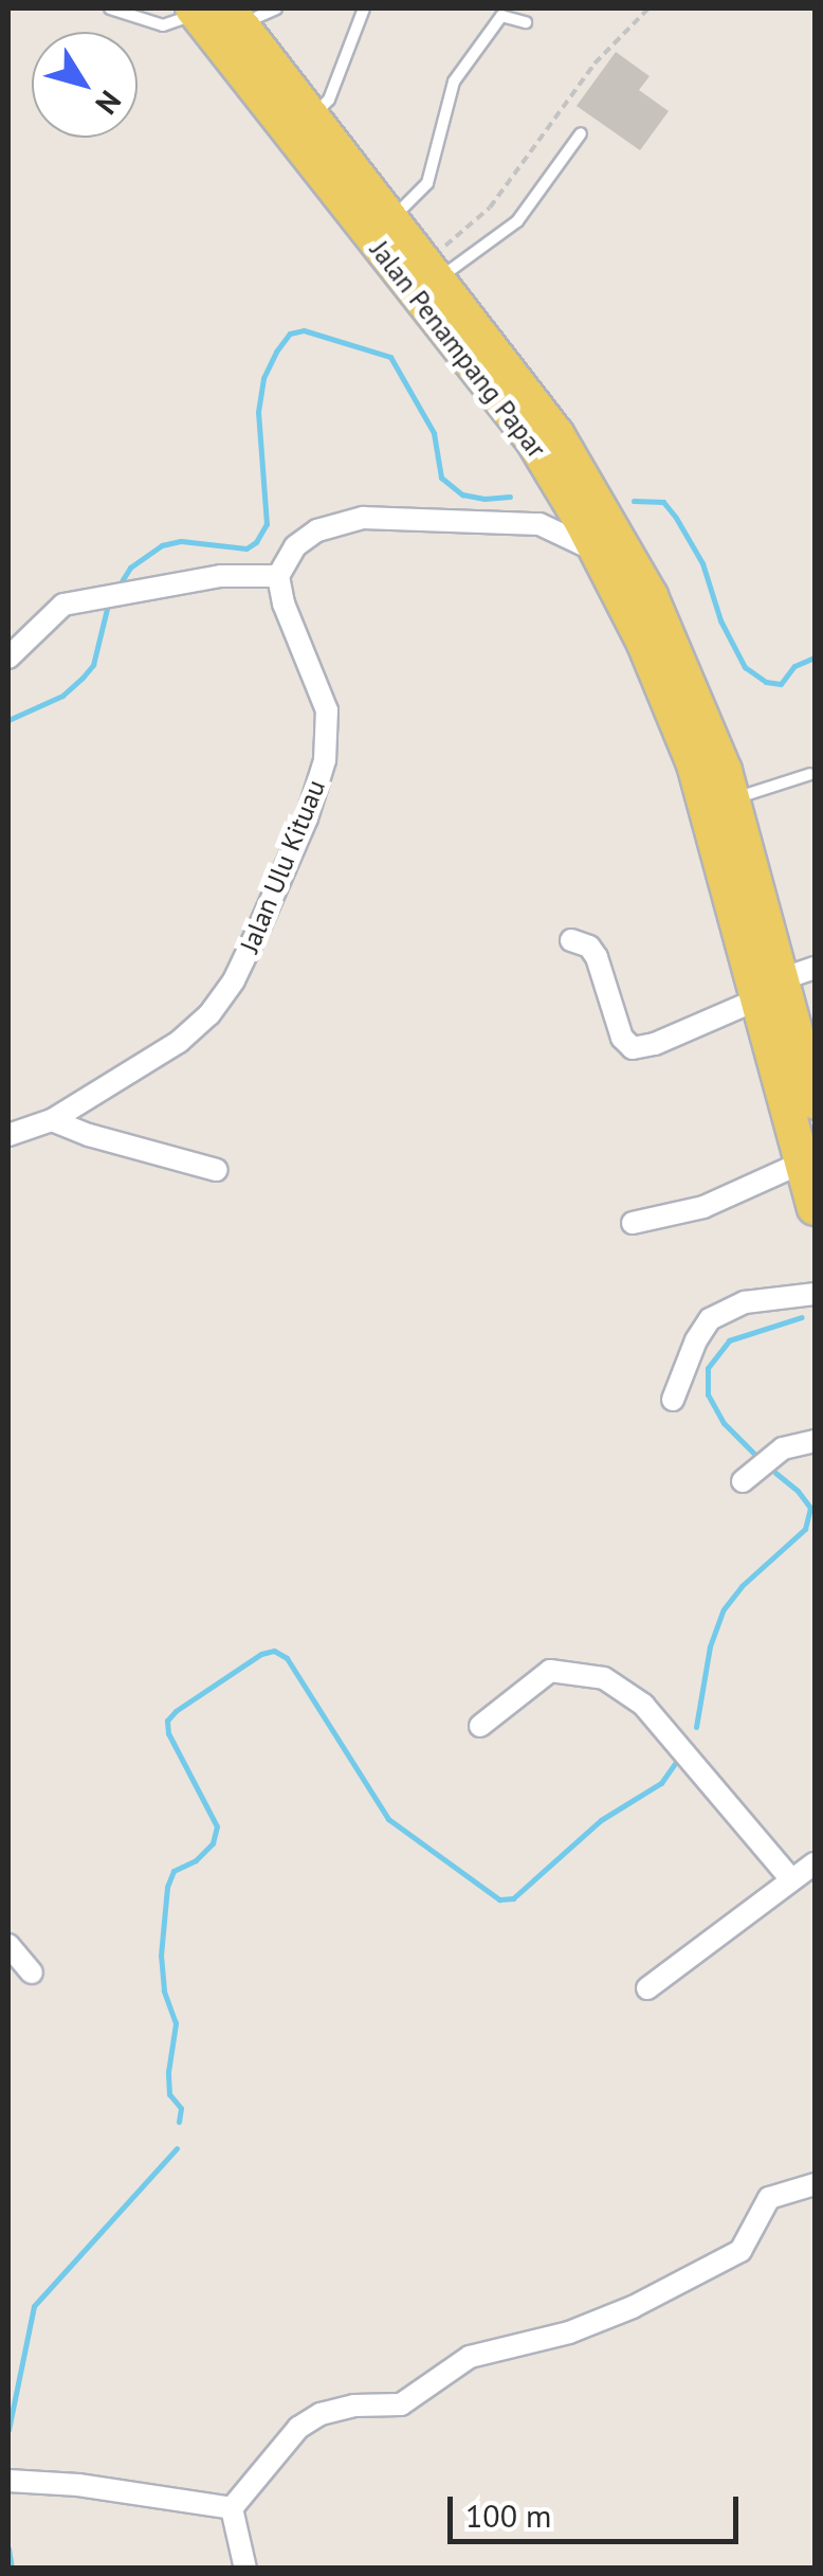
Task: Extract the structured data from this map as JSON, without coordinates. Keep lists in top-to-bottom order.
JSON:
{
  "streets": {
    "main road": ["Jalan Penampang Papar"],
    "street": ["Jalan Ulu Kituau"]
  },
  "scale_bar": "100 m",
  "north": "bottom right"
}
